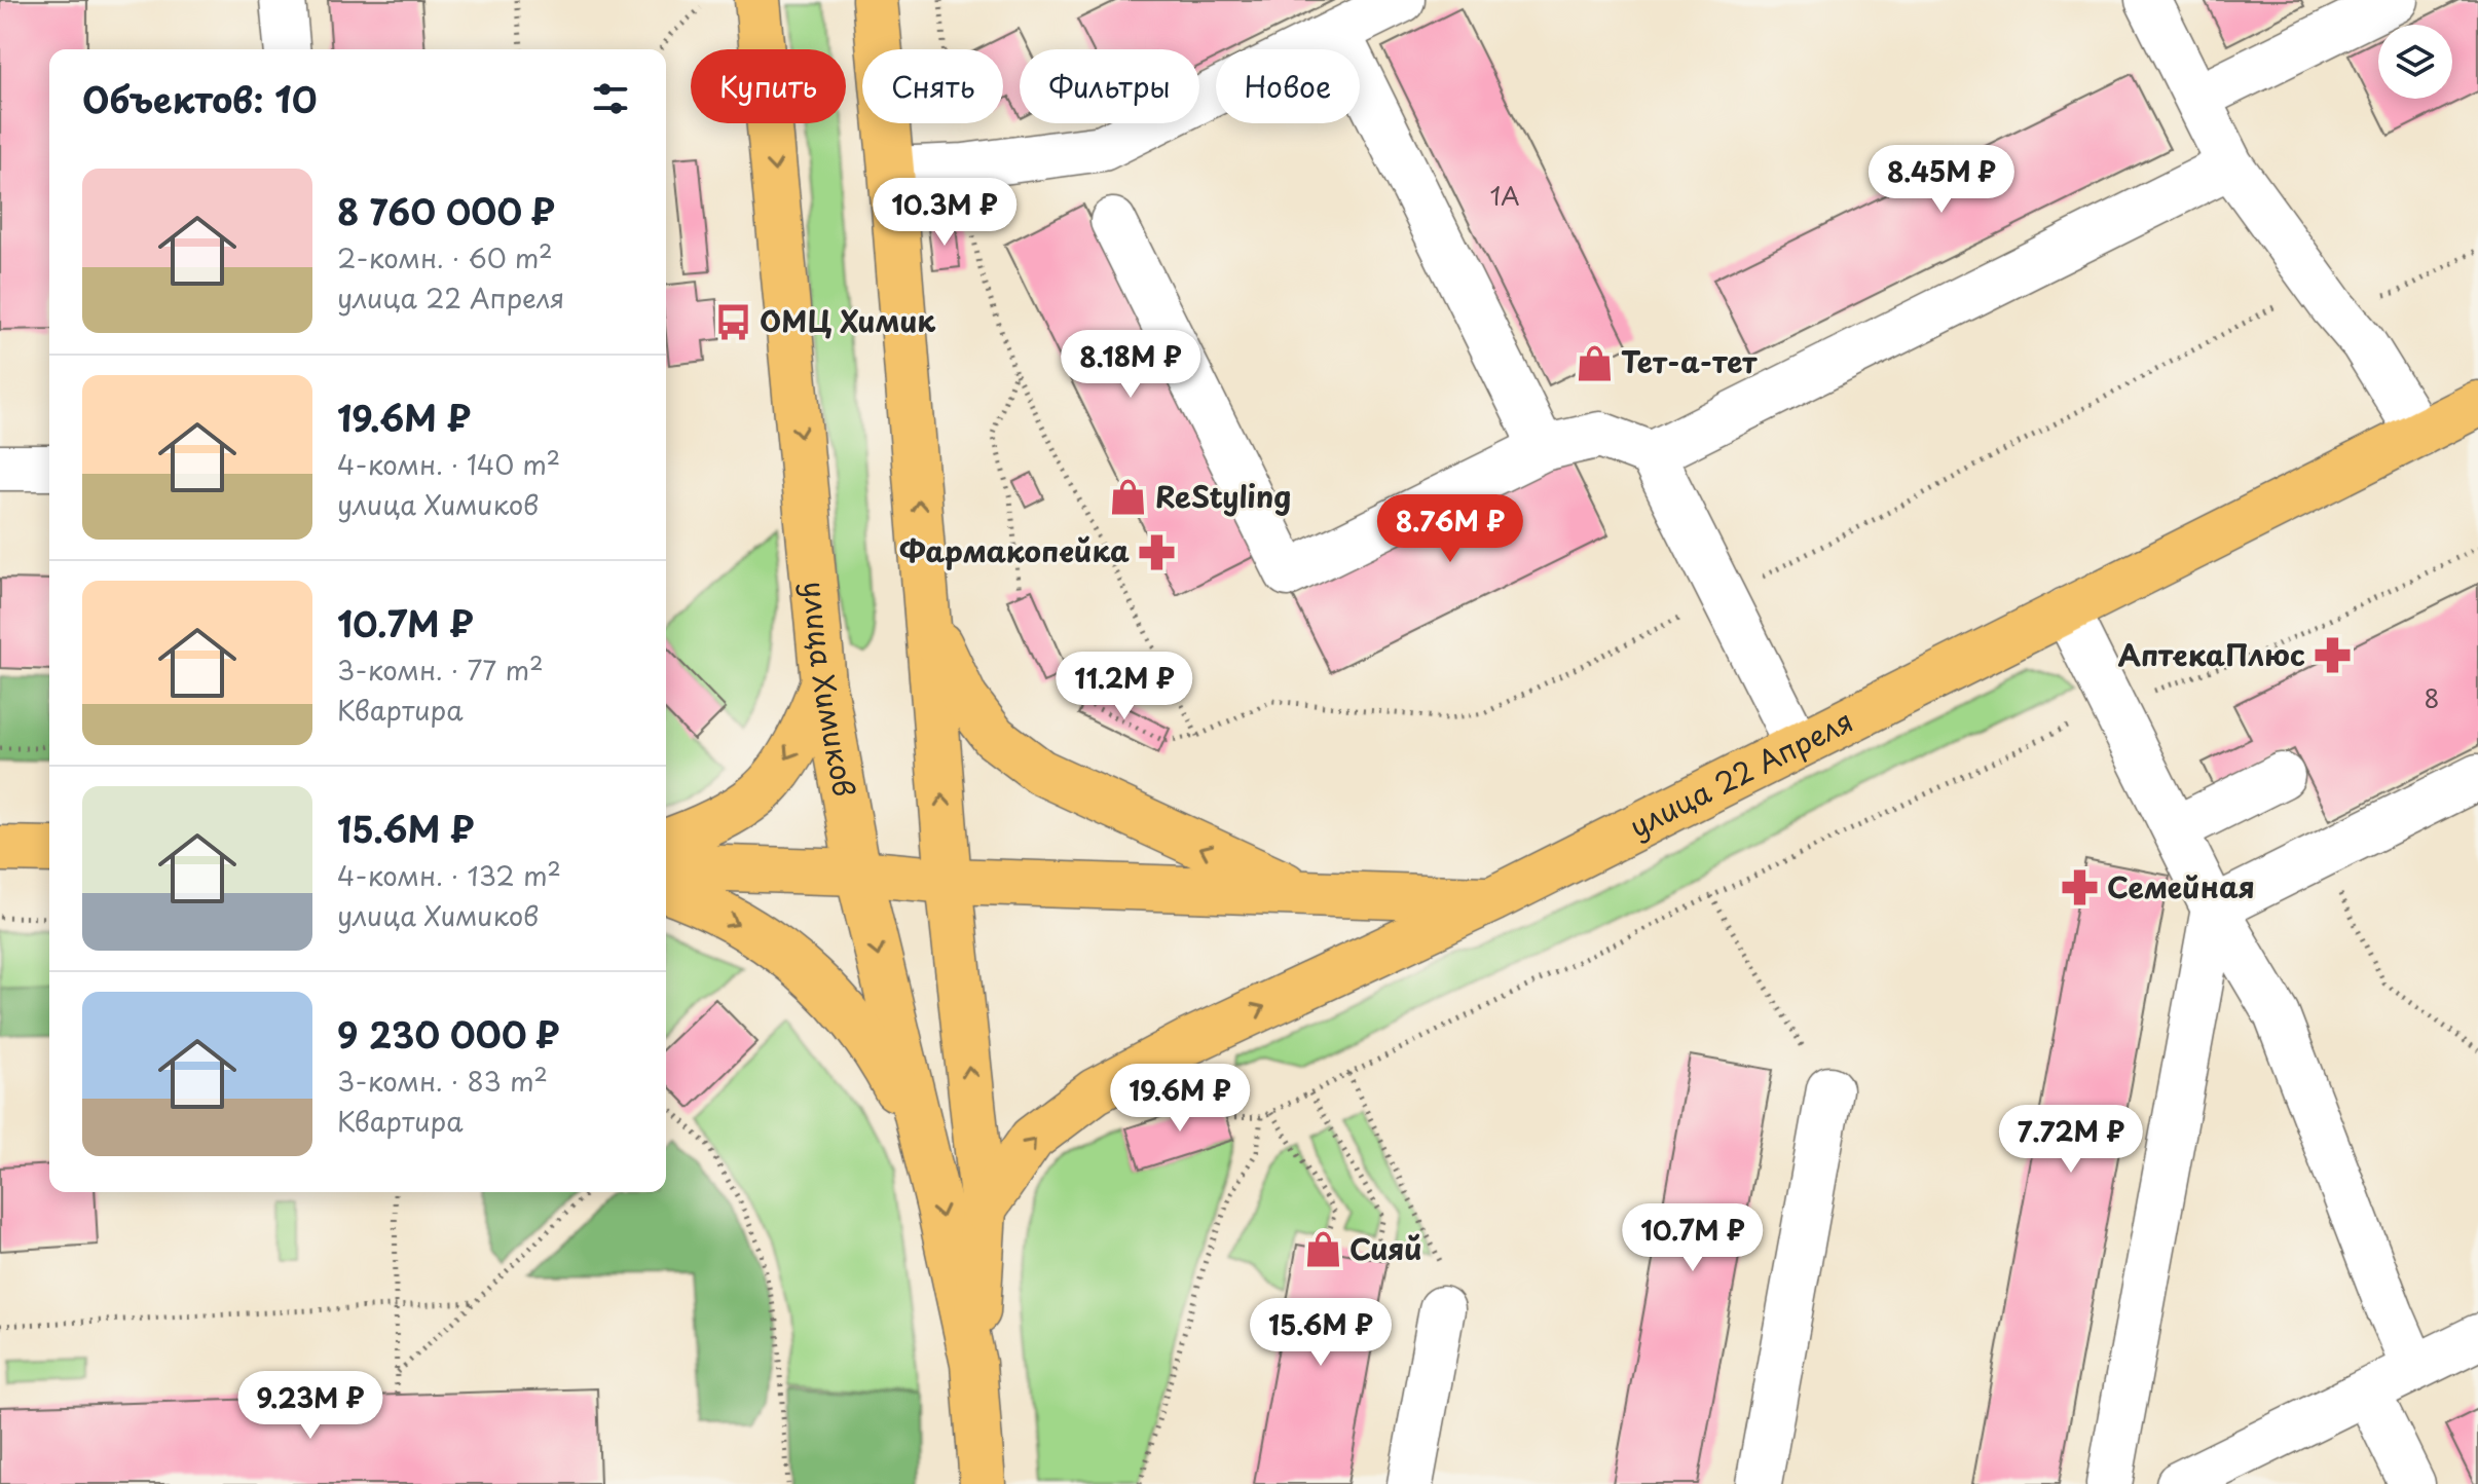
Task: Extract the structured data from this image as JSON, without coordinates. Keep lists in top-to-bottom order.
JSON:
{
  "streets": {
    "main road": ["улица Химиков", "улица 22 Апреля"]
  },
  "crossings": [
    ["улица Химиков", "улица 22 Апреля"]
  ],
  "places": {
    "bus stop": ["ОМЦ Химик"],
    "shop": ["Тет-а-тет", "ReStyling", "Сияй"],
    "pharmacy": ["Фармакопейка", "АптекаПлюс", "Семейная"]
  },
  "house_numbers": ["1А", "8"],
  "page": {
    "chip": [
      "Купить",
      "Снять",
      "Фильтры",
      "Новое"
    ],
    "heading": "Объектов: 10",
    "price": [
      "8.45M ₽",
      "10.3M ₽",
      "8.18M ₽",
      "8.76M ₽",
      "11.2M ₽",
      "19.6M ₽",
      "7.72M ₽",
      "10.7M ₽",
      "15.6M ₽",
      "9.23M ₽"
    ],
    "list": [
      {
        "name": "8 760 000 ₽",
        "note": "2-комн. · 60 m² · улица 22 Апреля"
      },
      {
        "name": "19.6M ₽",
        "note": "4-комн. · 140 m² · улица Химиков"
      },
      {
        "name": "10.7M ₽",
        "note": "3-комн. · 77 m² · Квартира"
      },
      {
        "name": "15.6M ₽",
        "note": "4-комн. · 132 m² · улица Химиков"
      },
      {
        "name": "9 230 000 ₽",
        "note": "3-комн. · 83 m² · Квартира"
      }
    ]
  }
}
